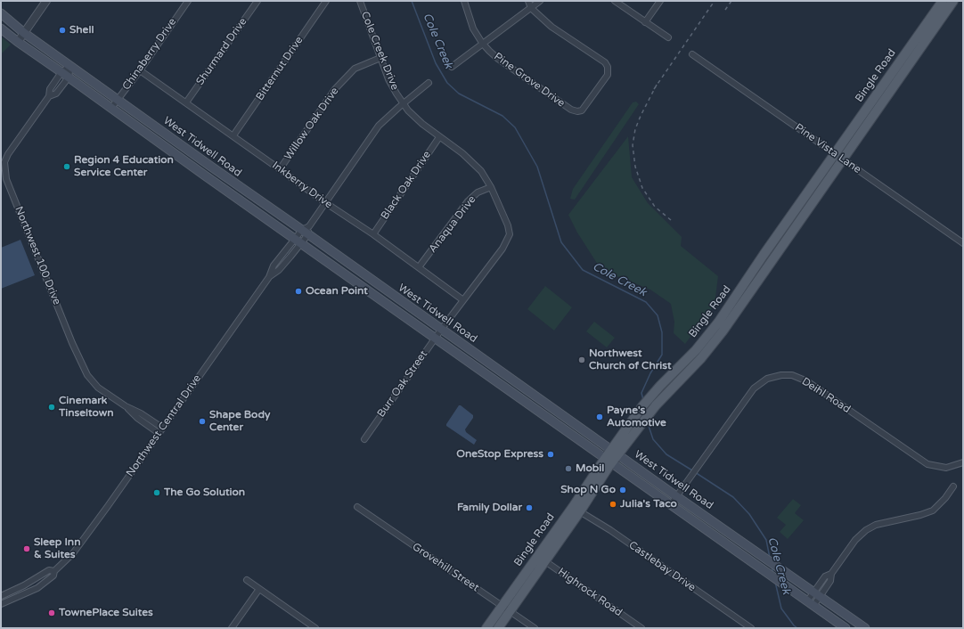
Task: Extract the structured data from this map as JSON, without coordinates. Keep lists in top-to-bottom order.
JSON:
{
  "streets": {
    "main road": ["Bingle Road", "West Tidwell Road"],
    "street": [
      "Cole Creek Drive",
      "Shurmard Drive",
      "Chinaberry Drive",
      "Bitternut Drive",
      "Pine Grove Drive",
      "Willow Oak Drive",
      "Pine Vista Lane",
      "Inkberry Drive",
      "Black Oak Drive",
      "Anaqua Drive",
      "Northwest 100 Drive",
      "Burr Oak Street",
      "Deihl Road",
      "Northwest Central Drive",
      "Castlebay Drive",
      "Grovehill Street",
      "Highrock Road"
    ]
  },
  "crossings": [
    ["Cole Creek Drive", "Willow Oak Drive"],
    ["Cole Creek Drive", "Inkberry Drive"],
    ["Cole Creek Drive", "Black Oak Drive"],
    ["Cole Creek Drive", "Anaqua Drive"],
    ["Cole Creek Drive", "Burr Oak Street"],
    ["Cole Creek Drive", "Northwest Central Drive"],
    ["Shurmard Drive", "Inkberry Drive"],
    ["Chinaberry Drive", "West Tidwell Road"],
    ["Chinaberry Drive", "Inkberry Drive"],
    ["Bitternut Drive", "Inkberry Drive"],
    ["Bingle Road", "West Tidwell Road"],
    ["Bingle Road", "Pine Vista Lane"],
    ["Bingle Road", "Castlebay Drive"],
    ["Bingle Road", "Grovehill Street"],
    ["Bingle Road", "Highrock Road"],
    ["Willow Oak Drive", "Inkberry Drive"],
    ["West Tidwell Road", "Northwest 100 Drive"],
    ["West Tidwell Road", "Burr Oak Street"],
    ["West Tidwell Road", "Deihl Road"],
    ["West Tidwell Road", "Northwest Central Drive"],
    ["Inkberry Drive", "Black Oak Drive"],
    ["Inkberry Drive", "Anaqua Drive"],
    ["Inkberry Drive", "Burr Oak Street"],
    ["Inkberry Drive", "Northwest Central Drive"],
    ["Northwest 100 Drive", "Northwest Central Drive"]
  ],
  "water": ["Cole Creek"],
  "places": [
    "Shell",
    "Region 4 Education Service Center",
    "Ocean Point",
    "Northwest Church of Christ",
    "Cinemark Tinseltown",
    "Payne's Automotive",
    "Shape Body Center",
    "OneStop Express",
    "Mobil",
    "Shop N Go",
    "The Go Solution",
    "Julia's Taco",
    "Family Dollar",
    "Sleep Inn & Suites",
    "TownePlace Suites"
  ]
}
